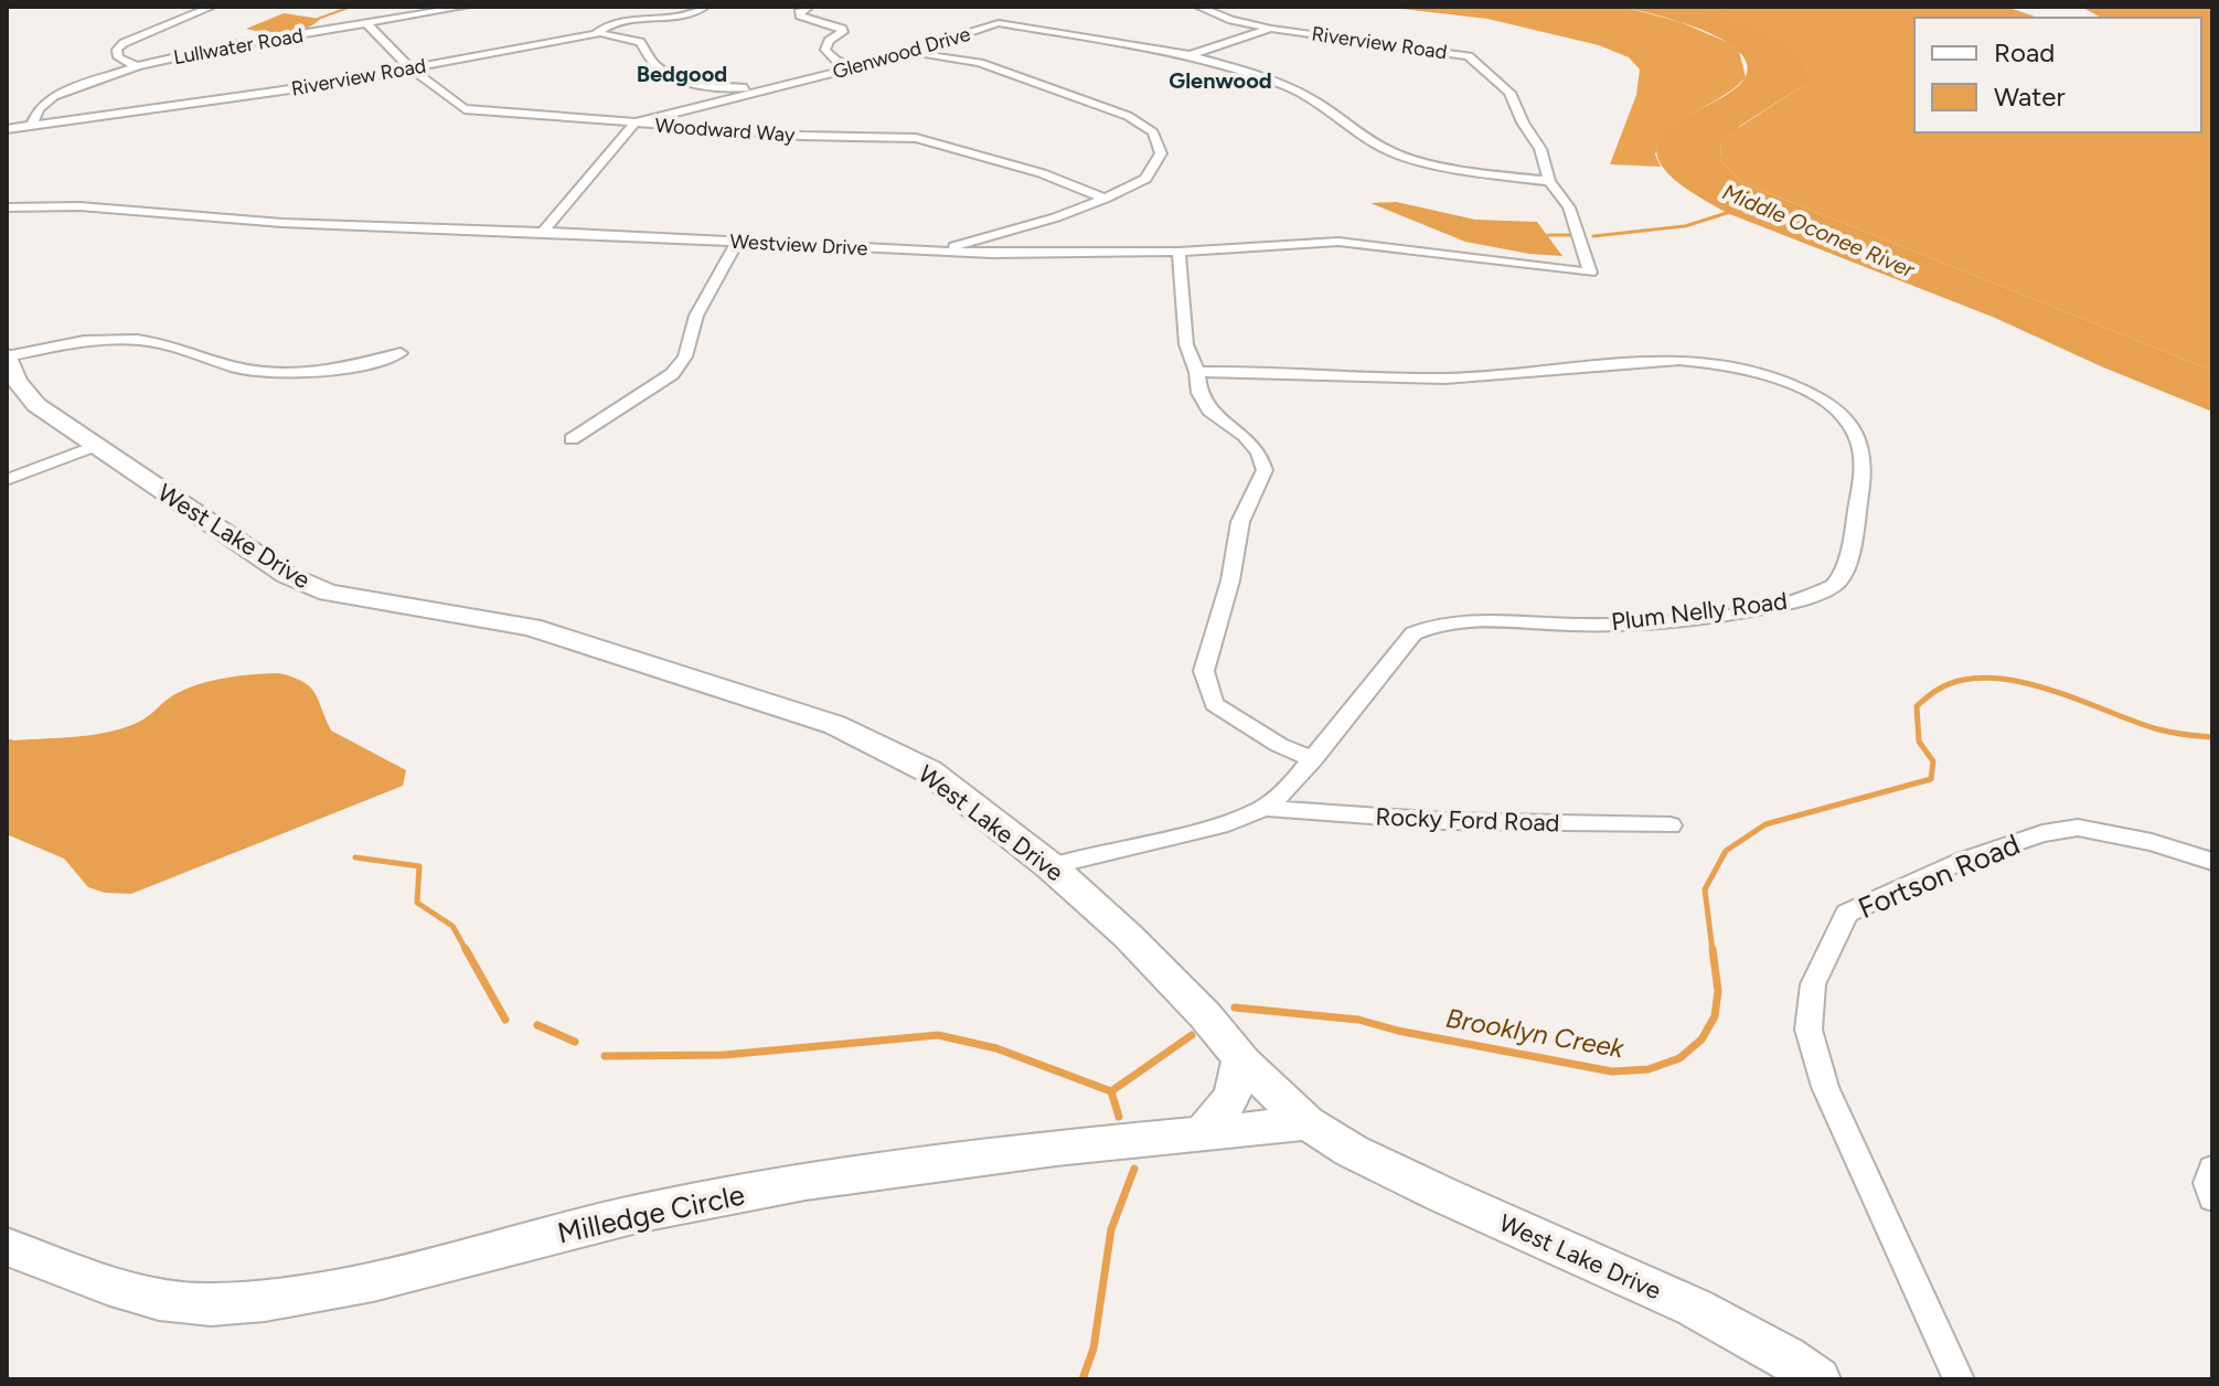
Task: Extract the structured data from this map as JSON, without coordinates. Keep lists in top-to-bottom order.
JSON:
{
  "streets": {
    "main road": ["West Lake Drive", "Milledge Circle"],
    "street": [
      "Riverview Road",
      "Lullwater Road",
      "Glenwood Drive",
      "Woodward Way",
      "Westview Drive",
      "Plum Nelly Road",
      "Rocky Ford Road",
      "Fortson Road"
    ]
  },
  "crossings": [
    ["Riverview Road", "Lullwater Road"],
    ["Riverview Road", "Glenwood Drive"],
    ["Riverview Road", "Woodward Way"],
    ["Riverview Road", "Westview Drive"],
    ["Lullwater Road", "Woodward Way"],
    ["Glenwood Drive", "Woodward Way"],
    ["West Lake Drive", "Plum Nelly Road"],
    ["West Lake Drive", "Milledge Circle"],
    ["Plum Nelly Road", "Rocky Ford Road"]
  ],
  "districts": ["Bedgood", "Glenwood"],
  "water": ["Middle Oconee River", "Brooklyn Creek"],
  "legend": ["Road", "Water"]
}
